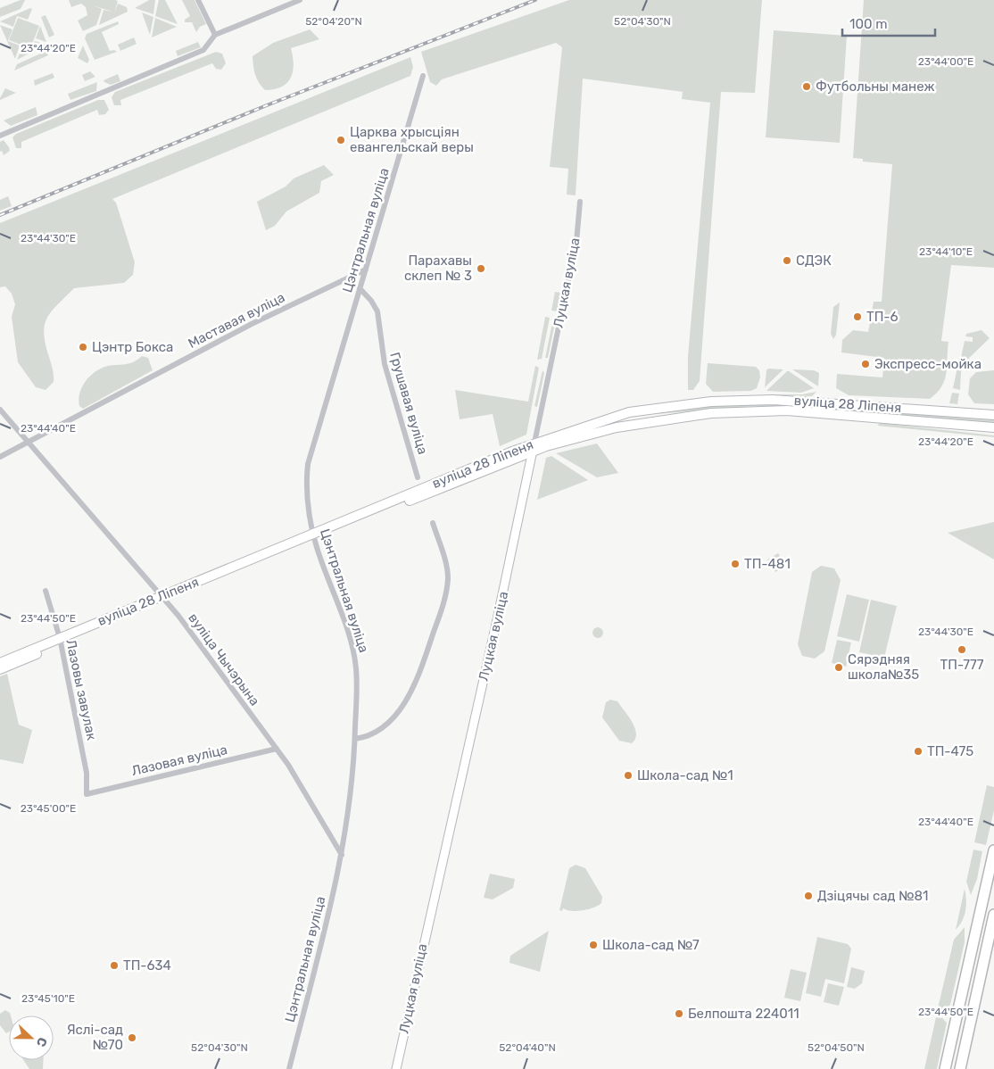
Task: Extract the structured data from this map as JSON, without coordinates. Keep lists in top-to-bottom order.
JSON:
{
  "streets": {
    "main road": ["Луцкая вуліца", "вуліца 28 Ліпеня"],
    "street": [
      "Цэнтральная вуліца",
      "Маставая вуліца",
      "Грушавая вуліца",
      "вуліца Чычэрына",
      "Лазовы завулак",
      "Лазовая вуліца"
    ]
  },
  "crossings": [
    ["Цэнтральная вуліца", "Маставая вуліца"],
    ["Цэнтральная вуліца", "Грушавая вуліца"],
    ["Цэнтральная вуліца", "вуліца 28 Ліпеня"],
    ["Цэнтральная вуліца", "вуліца Чычэрына"],
    ["Луцкая вуліца", "вуліца 28 Ліпеня"],
    ["Маставая вуліца", "вуліца Чычэрына"],
    ["вуліца 28 Ліпеня", "вуліца Чычэрына"],
    ["вуліца 28 Ліпеня", "Лазовы завулак"],
    ["вуліца Чычэрына", "Лазовая вуліца"],
    ["Лазовы завулак", "Лазовая вуліца"]
  ],
  "places": [
    "Футбольны манеж",
    "Царква хрысціян евангельскай веры",
    "СДЭК",
    "Парахавы склеп № 3",
    "ТП-6",
    "Цэнтр Бокса",
    "Экспресс-мойка",
    "ТП-481",
    "ТП-777",
    "Сярэдняя школа№35",
    "ТП-475",
    "Школа-сад №1",
    "Дзіцячы сад №81",
    "Школа-сад №7",
    "ТП-634",
    "Белпошта 224011",
    "Яслі-сад №70"
  ],
  "scale_bar": "100 m",
  "north": "right",
  "coordinates": [
    "52°04'20\"N",
    "52°04'30\"N",
    "23°44'20\"E",
    "23°44'00\"E",
    "23°44'30\"E",
    "23°44'10\"E",
    "23°44'40\"E",
    "23°44'50\"E",
    "23°45'00\"E",
    "23°45'10\"E",
    "52°04'40\"N",
    "52°04'50\"N"
  ]
}
